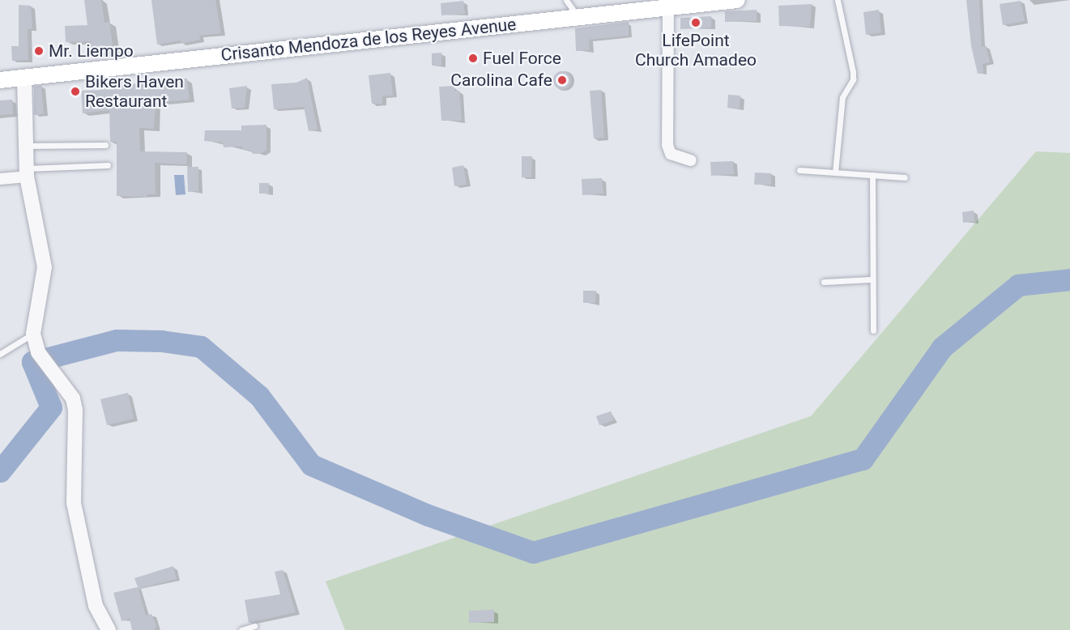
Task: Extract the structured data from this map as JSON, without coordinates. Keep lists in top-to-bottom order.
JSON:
{
  "streets": {
    "main road": ["Crisanto Mendoza de los Reyes Avenue"]
  },
  "places": [
    "LifePoint Church Amadeo",
    "Mr. Liempo",
    "Fuel Force",
    "Carolina Cafe",
    "Bikers Haven Restaurant"
  ]
}
